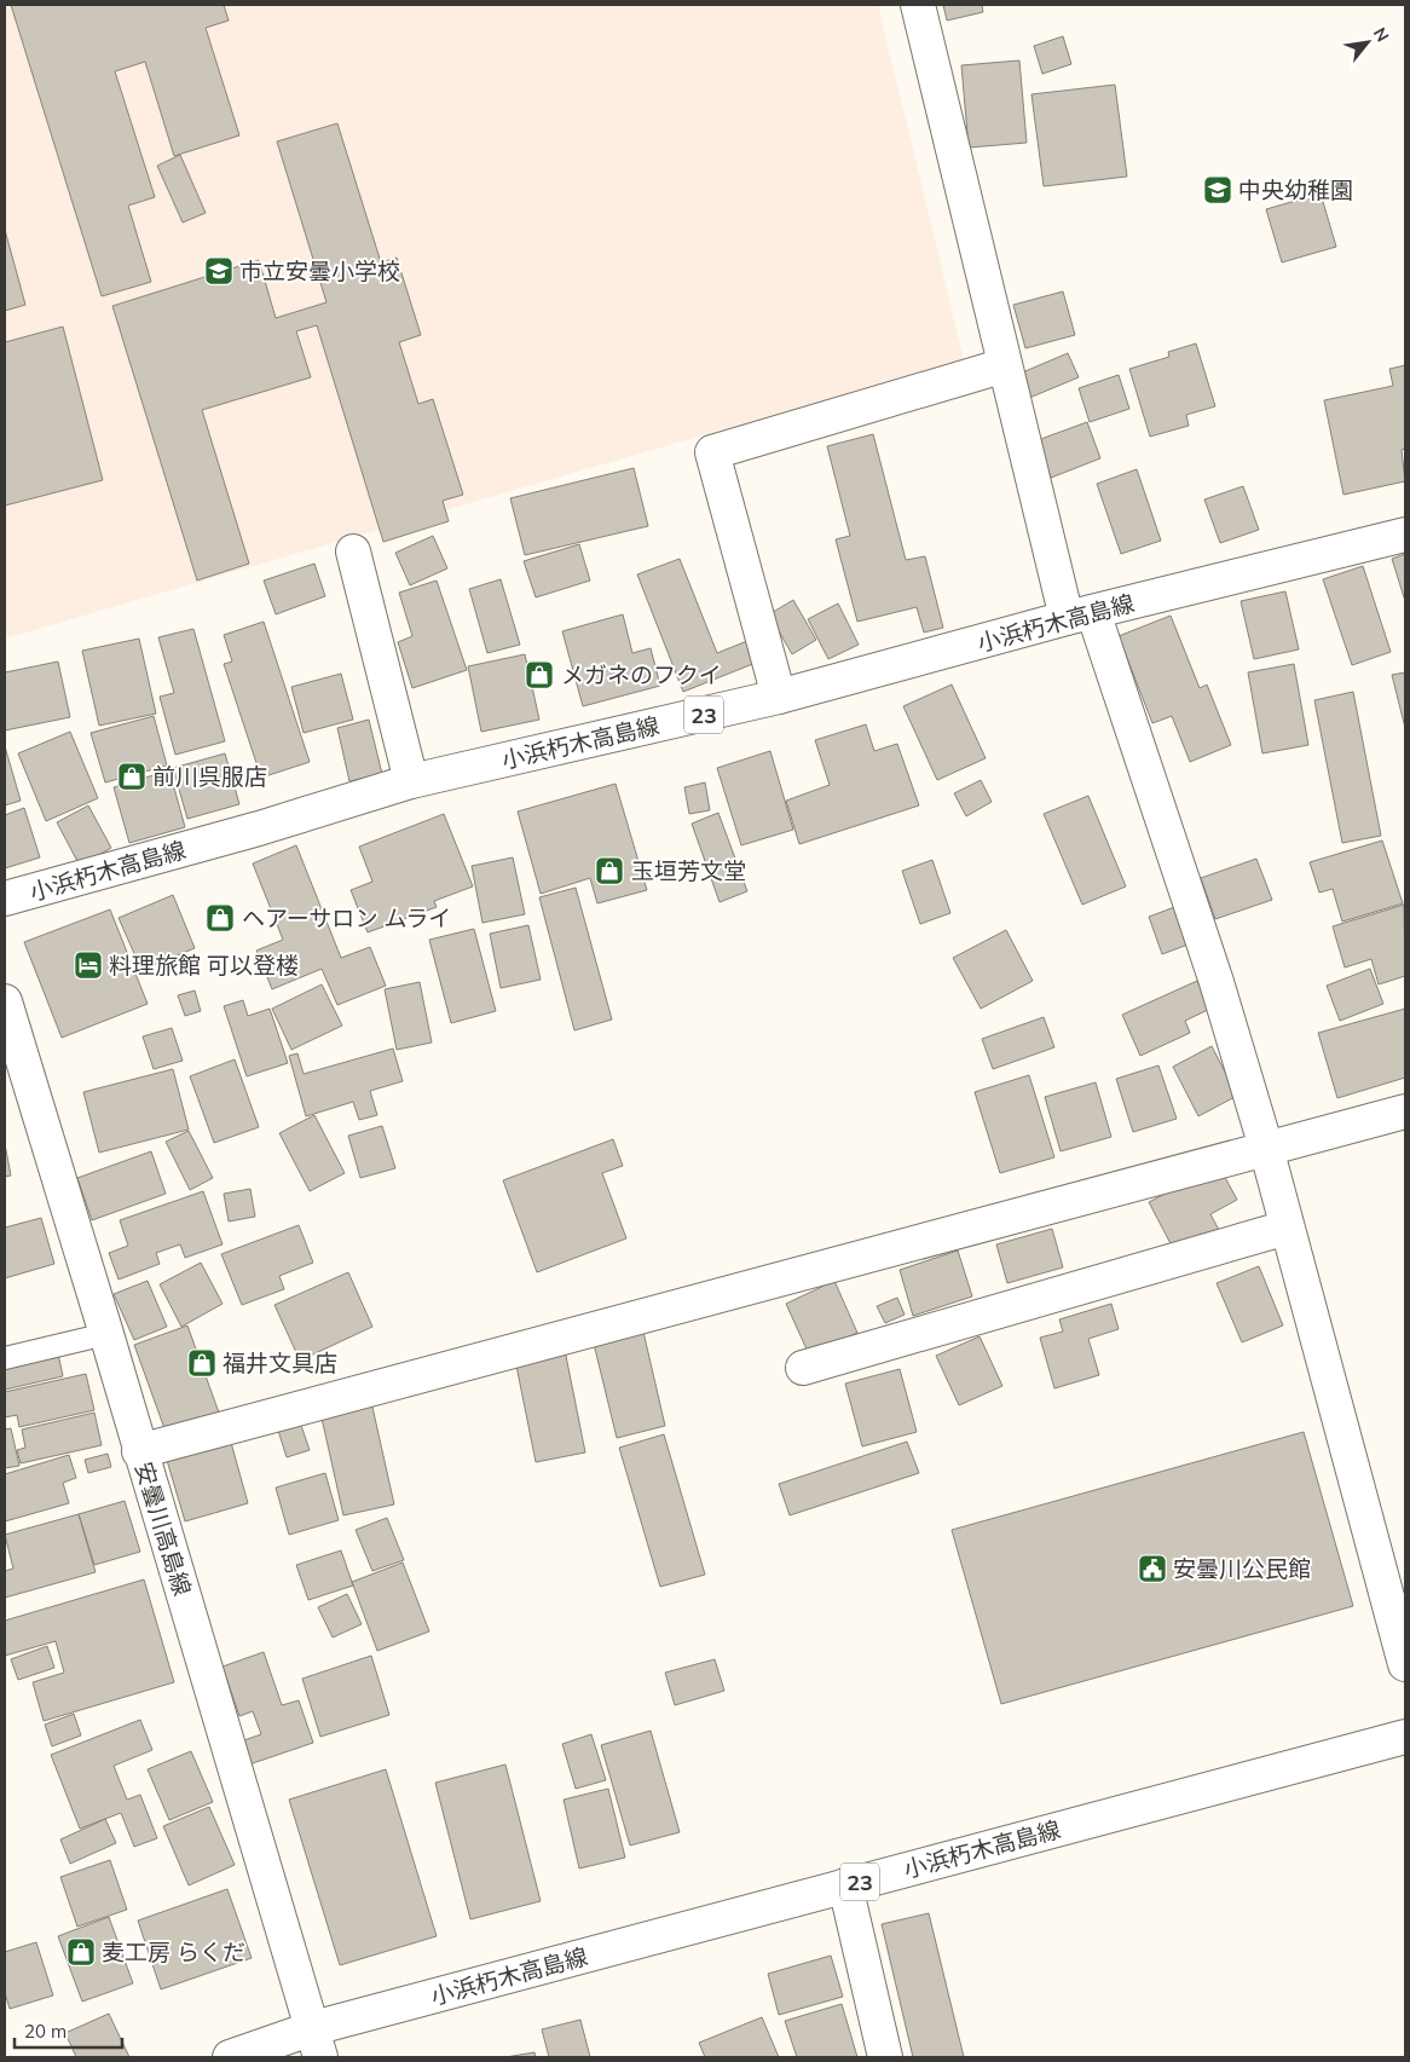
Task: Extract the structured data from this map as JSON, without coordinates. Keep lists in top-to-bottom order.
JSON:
{
  "streets": {
    "street": ["小浜朽木高島線", "23", "安曇川高島線"]
  },
  "crossings": [
    ["小浜朽木高島線", "安曇川高島線"]
  ],
  "places": {
    "school or university": ["中央幼稚園", "市立安曇小学校"],
    "shop": [
      "メガネのフクイ",
      "前川呉服店",
      "玉垣芳文堂",
      "ヘアーサロン ムライ",
      "福井文具店",
      "麦工房 らくだ"
    ],
    "hotel": ["料理旅館 可以登楼"],
    "public building": ["安曇川公民館"]
  },
  "scale_bar": "20 m",
  "north": "top right"
}
